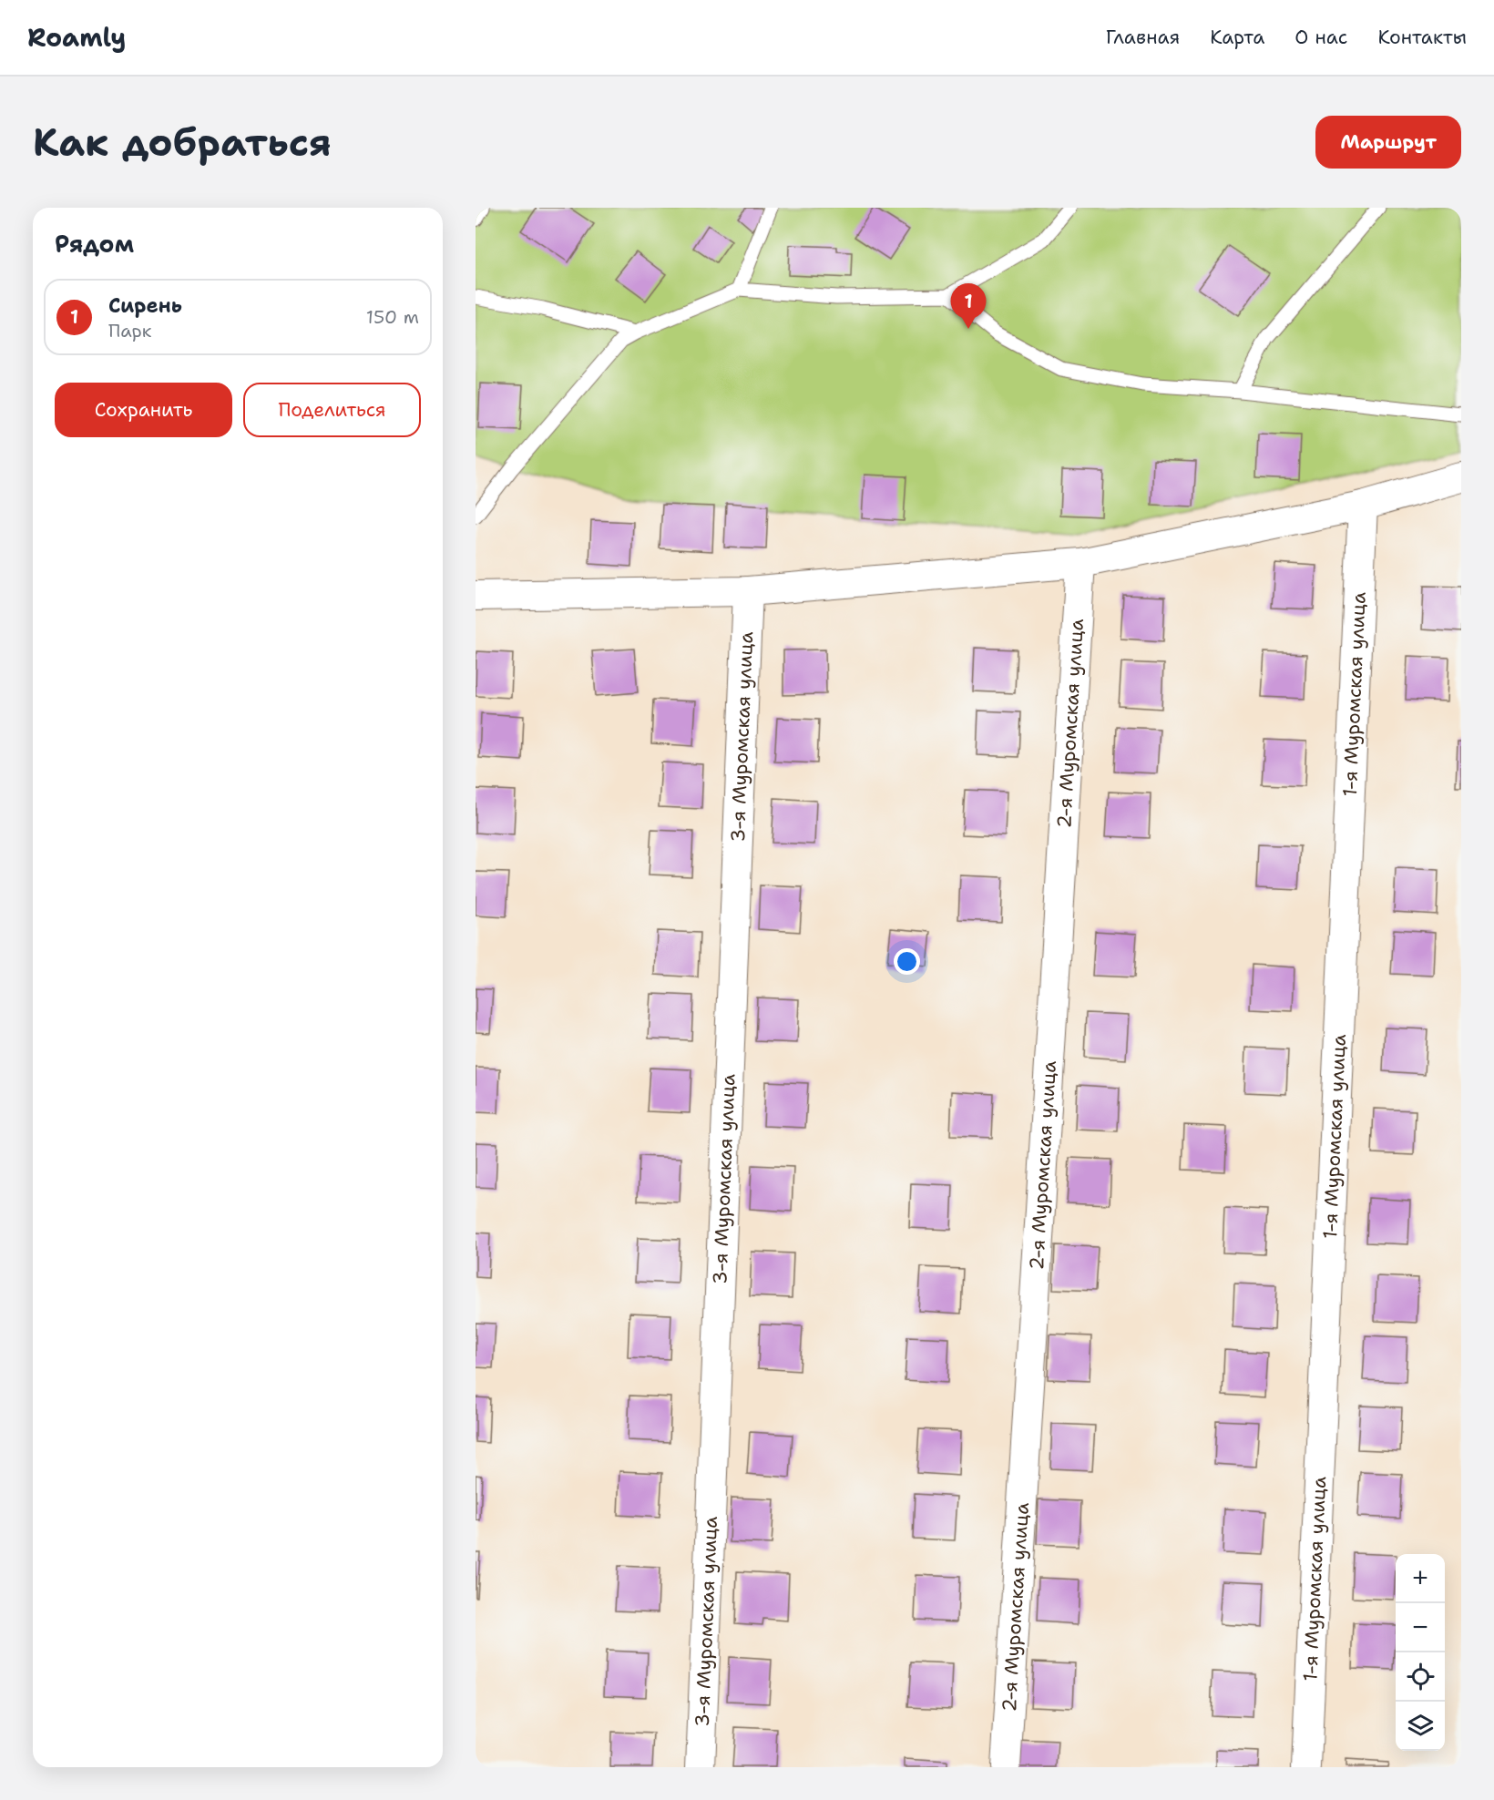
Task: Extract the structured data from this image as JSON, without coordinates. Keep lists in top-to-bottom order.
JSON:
{
  "streets": {
    "street": ["1-я Муромская улица", "2-я Муромская улица", "3-я Муромская улица"]
  },
  "page": {
    "header": "Roamly",
    "nav": [
      "Главная",
      "Карта",
      "О нас",
      "Контакты"
    ],
    "buttons": [
      "Маршрут",
      ["Сохранить", "Поделиться"]
    ],
    "title": "Как добраться",
    "heading": "Рядом",
    "list": [
      {
        "mark": "1",
        "name": "Сирень",
        "note": "Парк",
        "value": "150 m"
      }
    ],
    "pins": "1",
    "map_buttons": ["+", "−"]
  }
}
